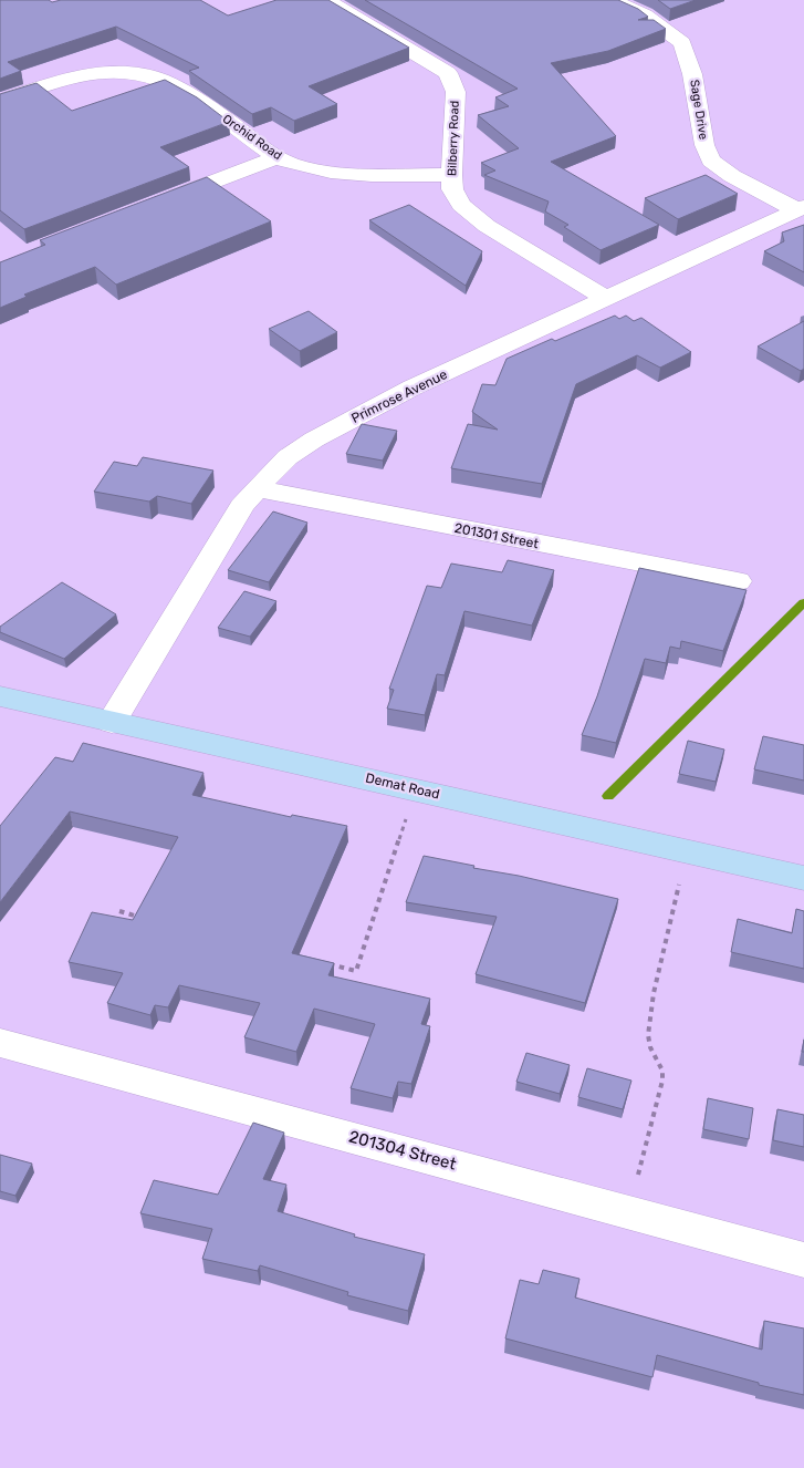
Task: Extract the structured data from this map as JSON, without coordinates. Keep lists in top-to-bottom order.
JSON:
{
  "streets": {
    "street": [
      "Sage Drive",
      "Orchid Road",
      "Bilberry Road",
      "Primrose Avenue",
      "201301 Street",
      "Demat Road",
      "201304 Street"
    ]
  },
  "crossings": [
    ["Sage Drive", "Primrose Avenue"],
    ["Orchid Road", "Bilberry Road"],
    ["Bilberry Road", "Primrose Avenue"],
    ["Primrose Avenue", "201301 Street"],
    ["Primrose Avenue", "Demat Road"]
  ]
}
